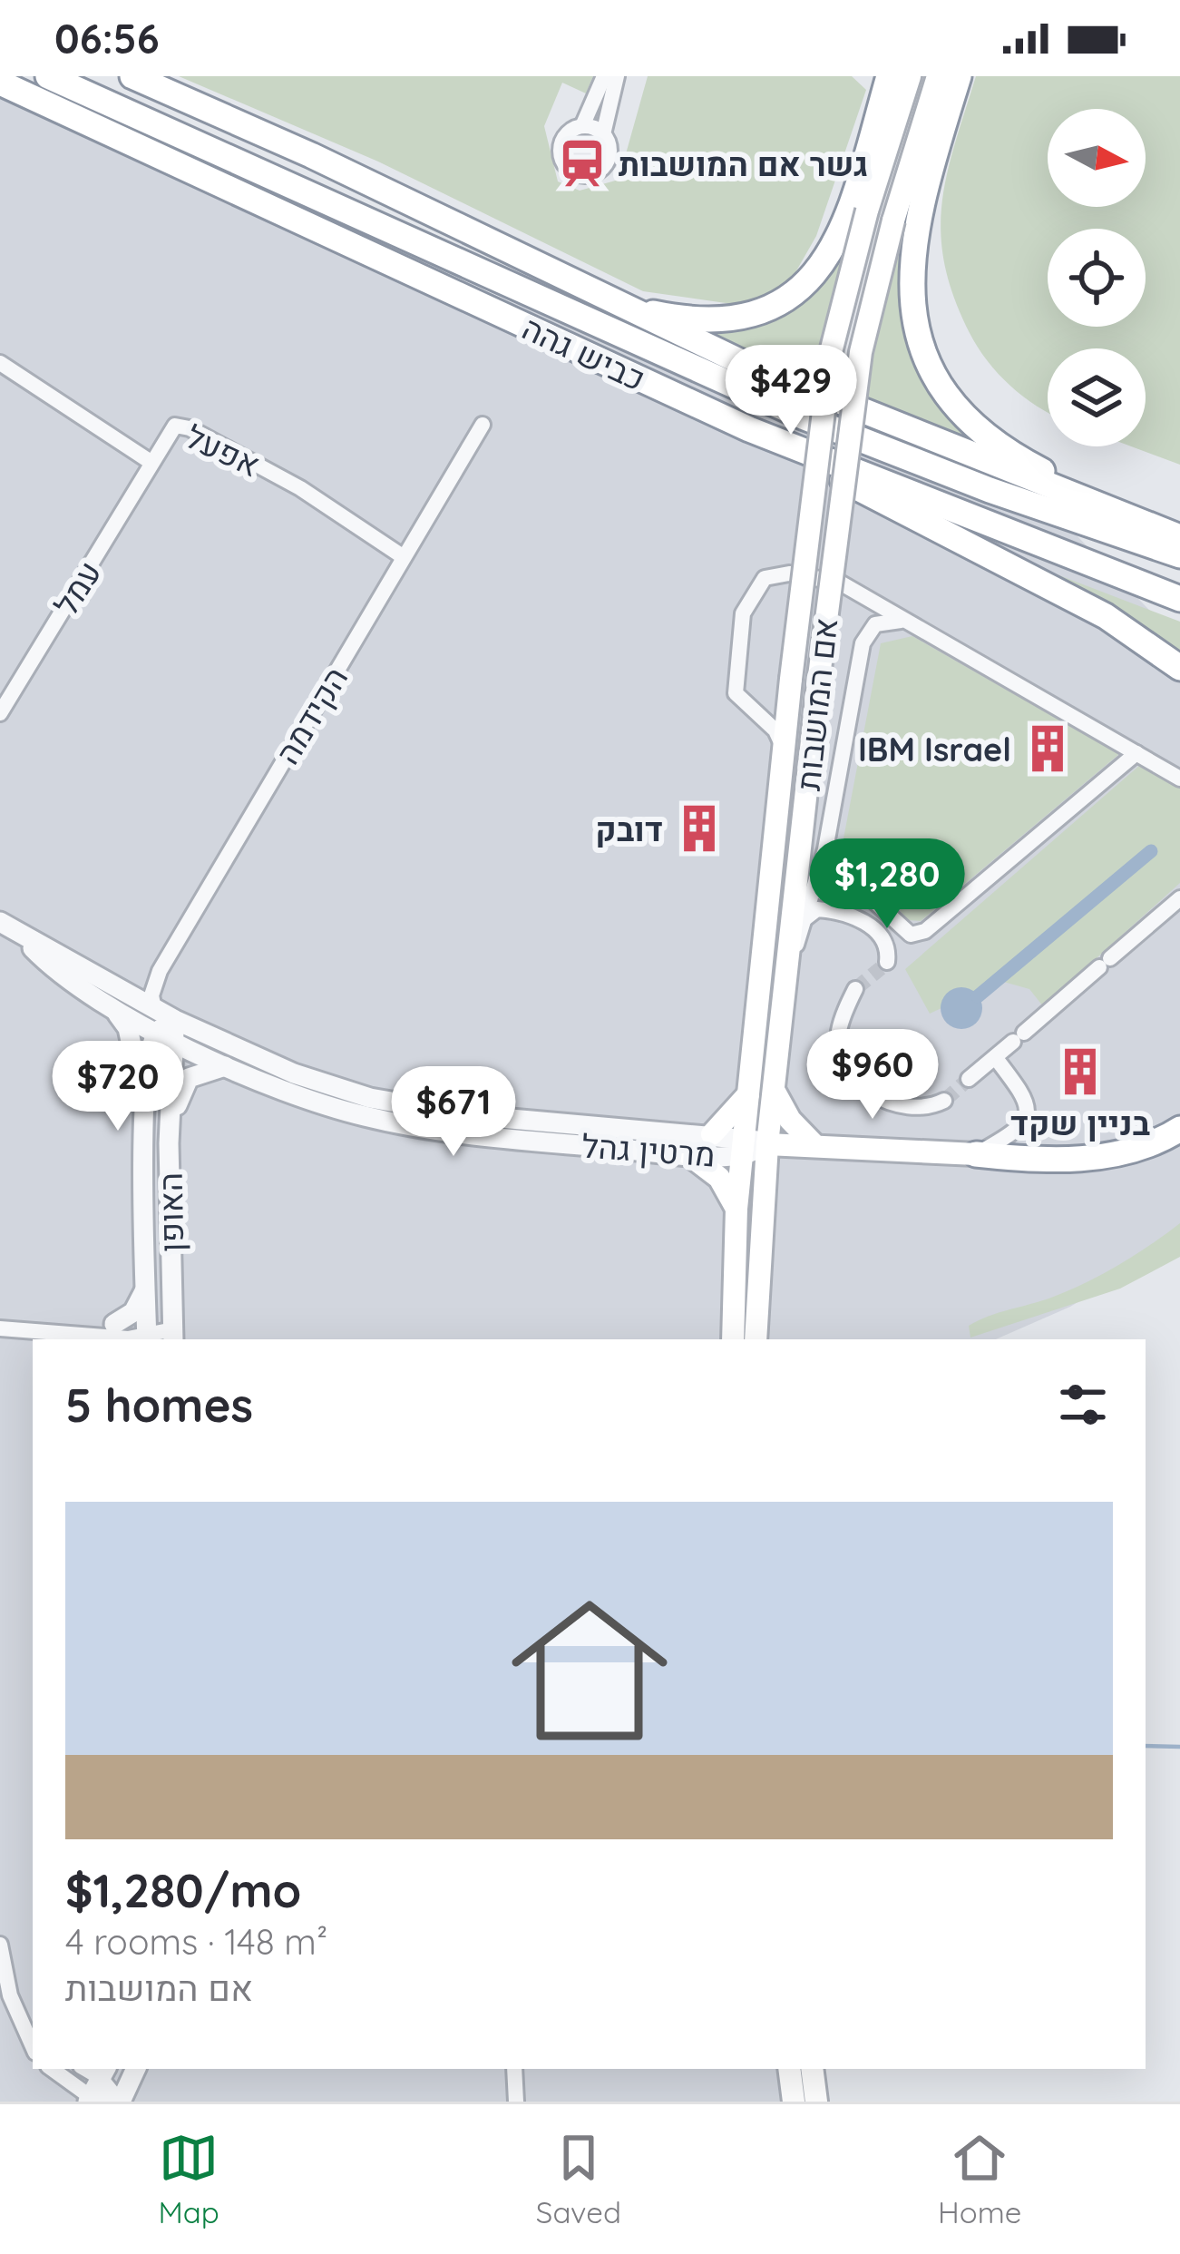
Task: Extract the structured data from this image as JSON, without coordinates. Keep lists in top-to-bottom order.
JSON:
{
  "streets": {
    "highway": ["כביש גהה"],
    "main road": ["אם המושבות", "מרטין גהל"],
    "street": [
      "אפעל",
      "עמל",
      "הקידמה",
      "האופן"
    ]
  },
  "crossings": [
    ["אפעל", "עמל"],
    ["אפעל", "הקידמה"],
    ["אם המושבות", "מרטין גהל"],
    ["הקידמה", "מרטין גהל"],
    ["מרטין גהל", "האופן"]
  ],
  "places": {
    "station": ["גשר אם המושבות"],
    "building": ["IBM Israel", "דובק", "בניין שקד"]
  },
  "north": "right",
  "page": {
    "status": "06:56",
    "price": [
      "$429",
      "$1,280",
      "$960",
      "$720",
      "$671"
    ],
    "heading": "5 homes",
    "list": [
      {
        "name": "$1,280/mo",
        "note": "4 rooms · 148 m² · אם המושבות"
      }
    ],
    "tabs": ["Map", "Saved", "Home"]
  }
}
